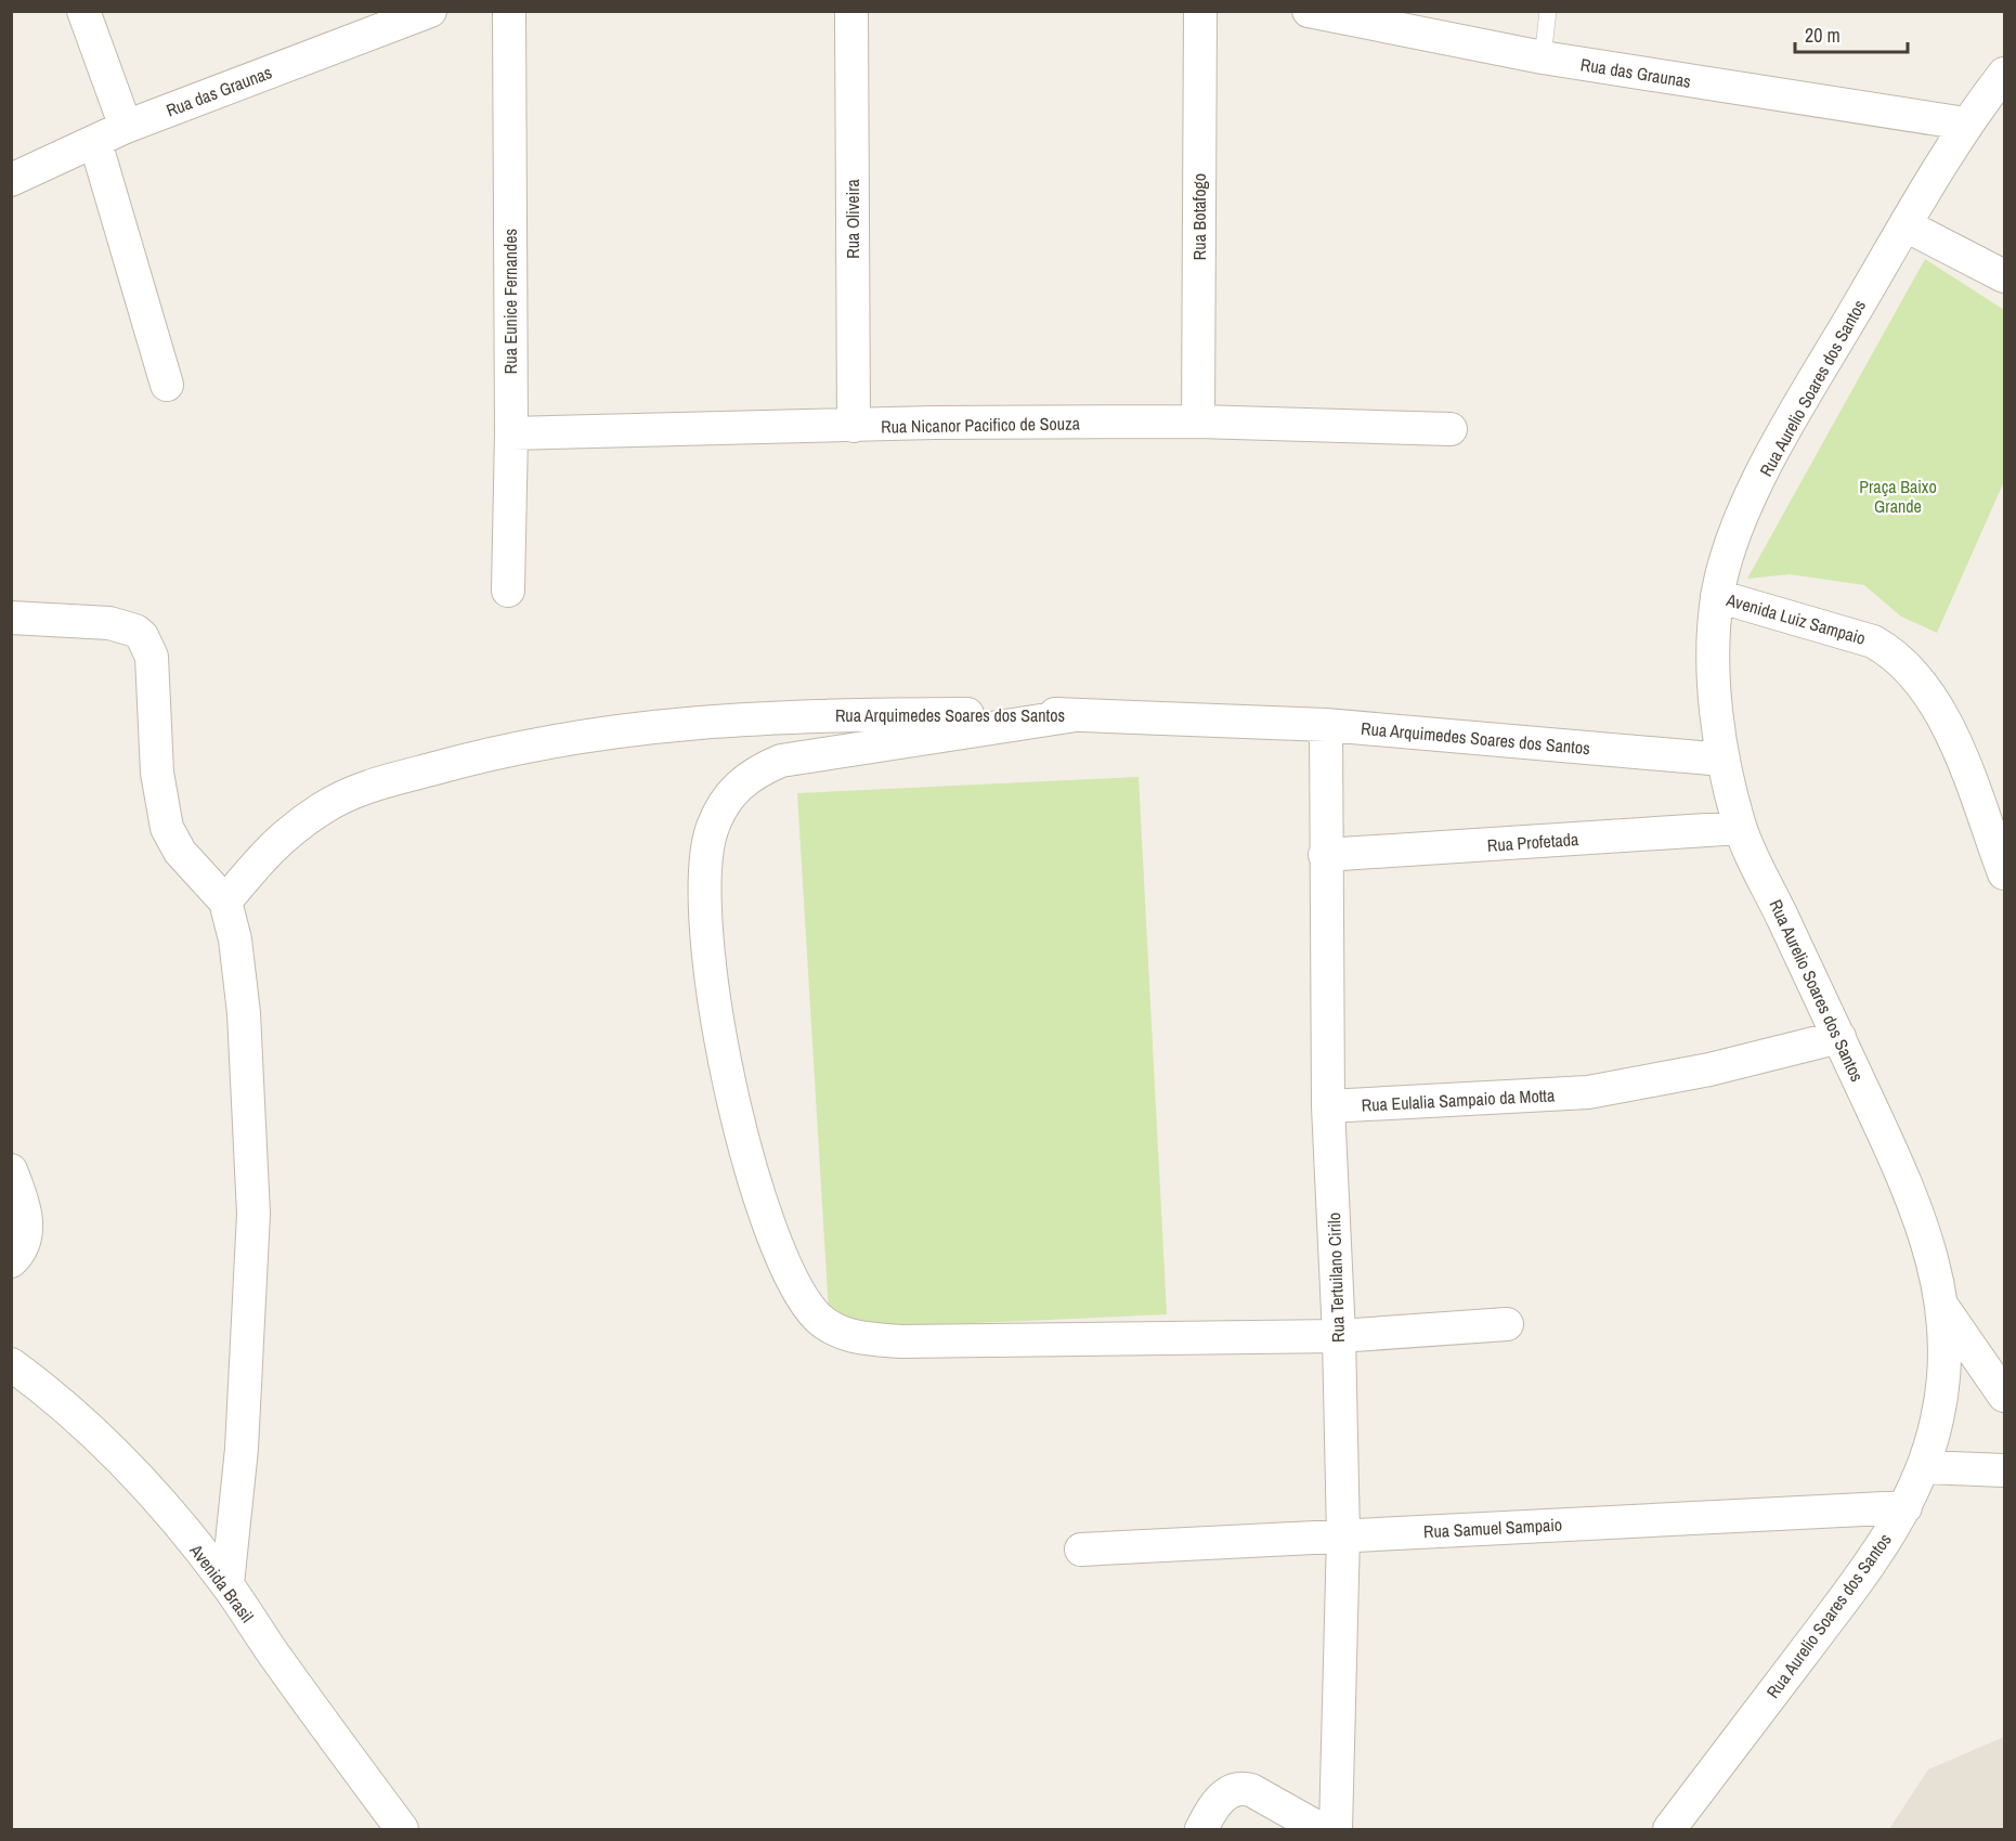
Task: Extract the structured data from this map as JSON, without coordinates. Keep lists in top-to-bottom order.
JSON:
{
  "streets": {
    "street": [
      "Rua das Graunas",
      "Rua Botafogo",
      "Rua Oliveira",
      "Rua Eunice Fernandes",
      "Rua Aurelio Soares dos Santos",
      "Rua Nicanor Pacifico de Souza",
      "Avenida Luiz Sampaio",
      "Rua Arquimedes Soares dos Santos",
      "Rua Profetada",
      "Rua Eulalia Sampaio da Motta",
      "Rua Tertuilano Cirilo",
      "Rua Samuel Sampaio",
      "Avenida Brasil"
    ]
  },
  "crossings": [
    ["Rua das Graunas", "Rua Aurelio Soares dos Santos"],
    ["Rua Botafogo", "Rua Nicanor Pacifico de Souza"],
    ["Rua Oliveira", "Rua Nicanor Pacifico de Souza"],
    ["Rua Eunice Fernandes", "Rua Nicanor Pacifico de Souza"],
    ["Rua Aurelio Soares dos Santos", "Avenida Luiz Sampaio"],
    ["Rua Aurelio Soares dos Santos", "Rua Arquimedes Soares dos Santos"],
    ["Rua Aurelio Soares dos Santos", "Rua Profetada"],
    ["Rua Aurelio Soares dos Santos", "Rua Eulalia Sampaio da Motta"],
    ["Rua Aurelio Soares dos Santos", "Rua Samuel Sampaio"],
    ["Rua Arquimedes Soares dos Santos", "Rua Tertuilano Cirilo"],
    ["Rua Profetada", "Rua Tertuilano Cirilo"],
    ["Rua Eulalia Sampaio da Motta", "Rua Tertuilano Cirilo"],
    ["Rua Tertuilano Cirilo", "Rua Samuel Sampaio"]
  ],
  "parks": ["Praça Baixo Grande"],
  "scale_bar": "20 m"
}
